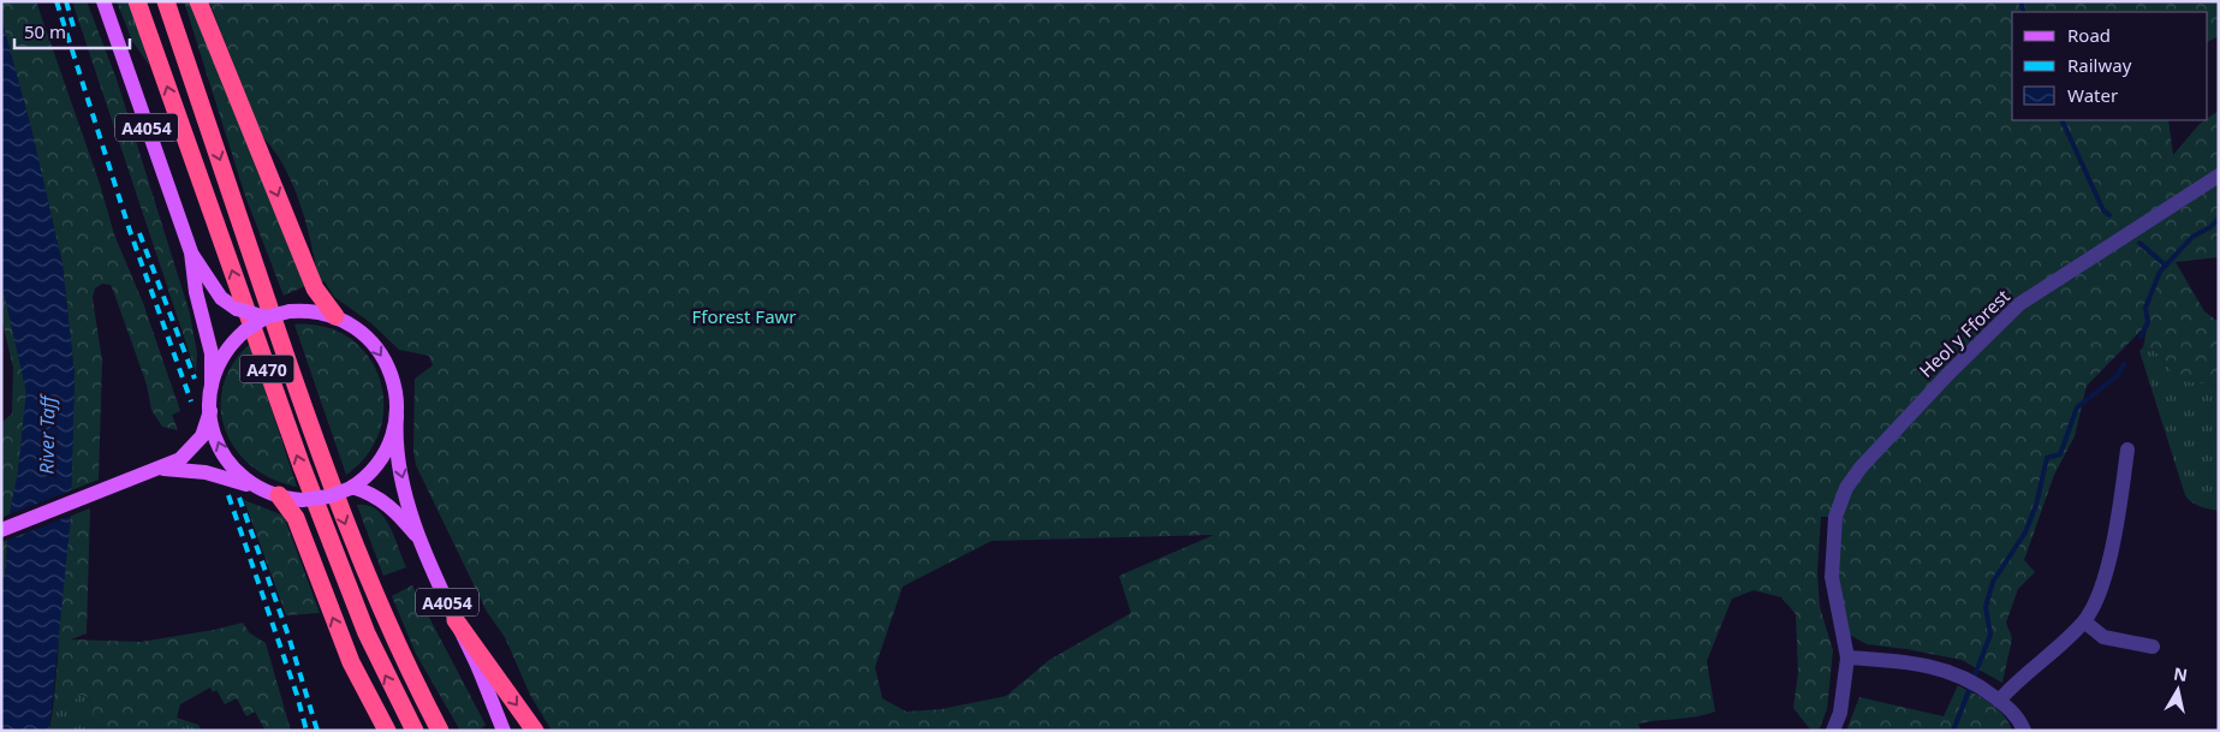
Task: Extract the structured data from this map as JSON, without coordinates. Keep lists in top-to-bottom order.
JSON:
{
  "streets": {
    "highway": ["A470"],
    "main road": ["A4054"],
    "street": ["Heol y Fforest"]
  },
  "water": ["River Taff"],
  "parks": ["Fforest Fawr"],
  "legend": ["Road", "Railway", "Water"],
  "scale_bar": "50 m",
  "north": "top"
}
